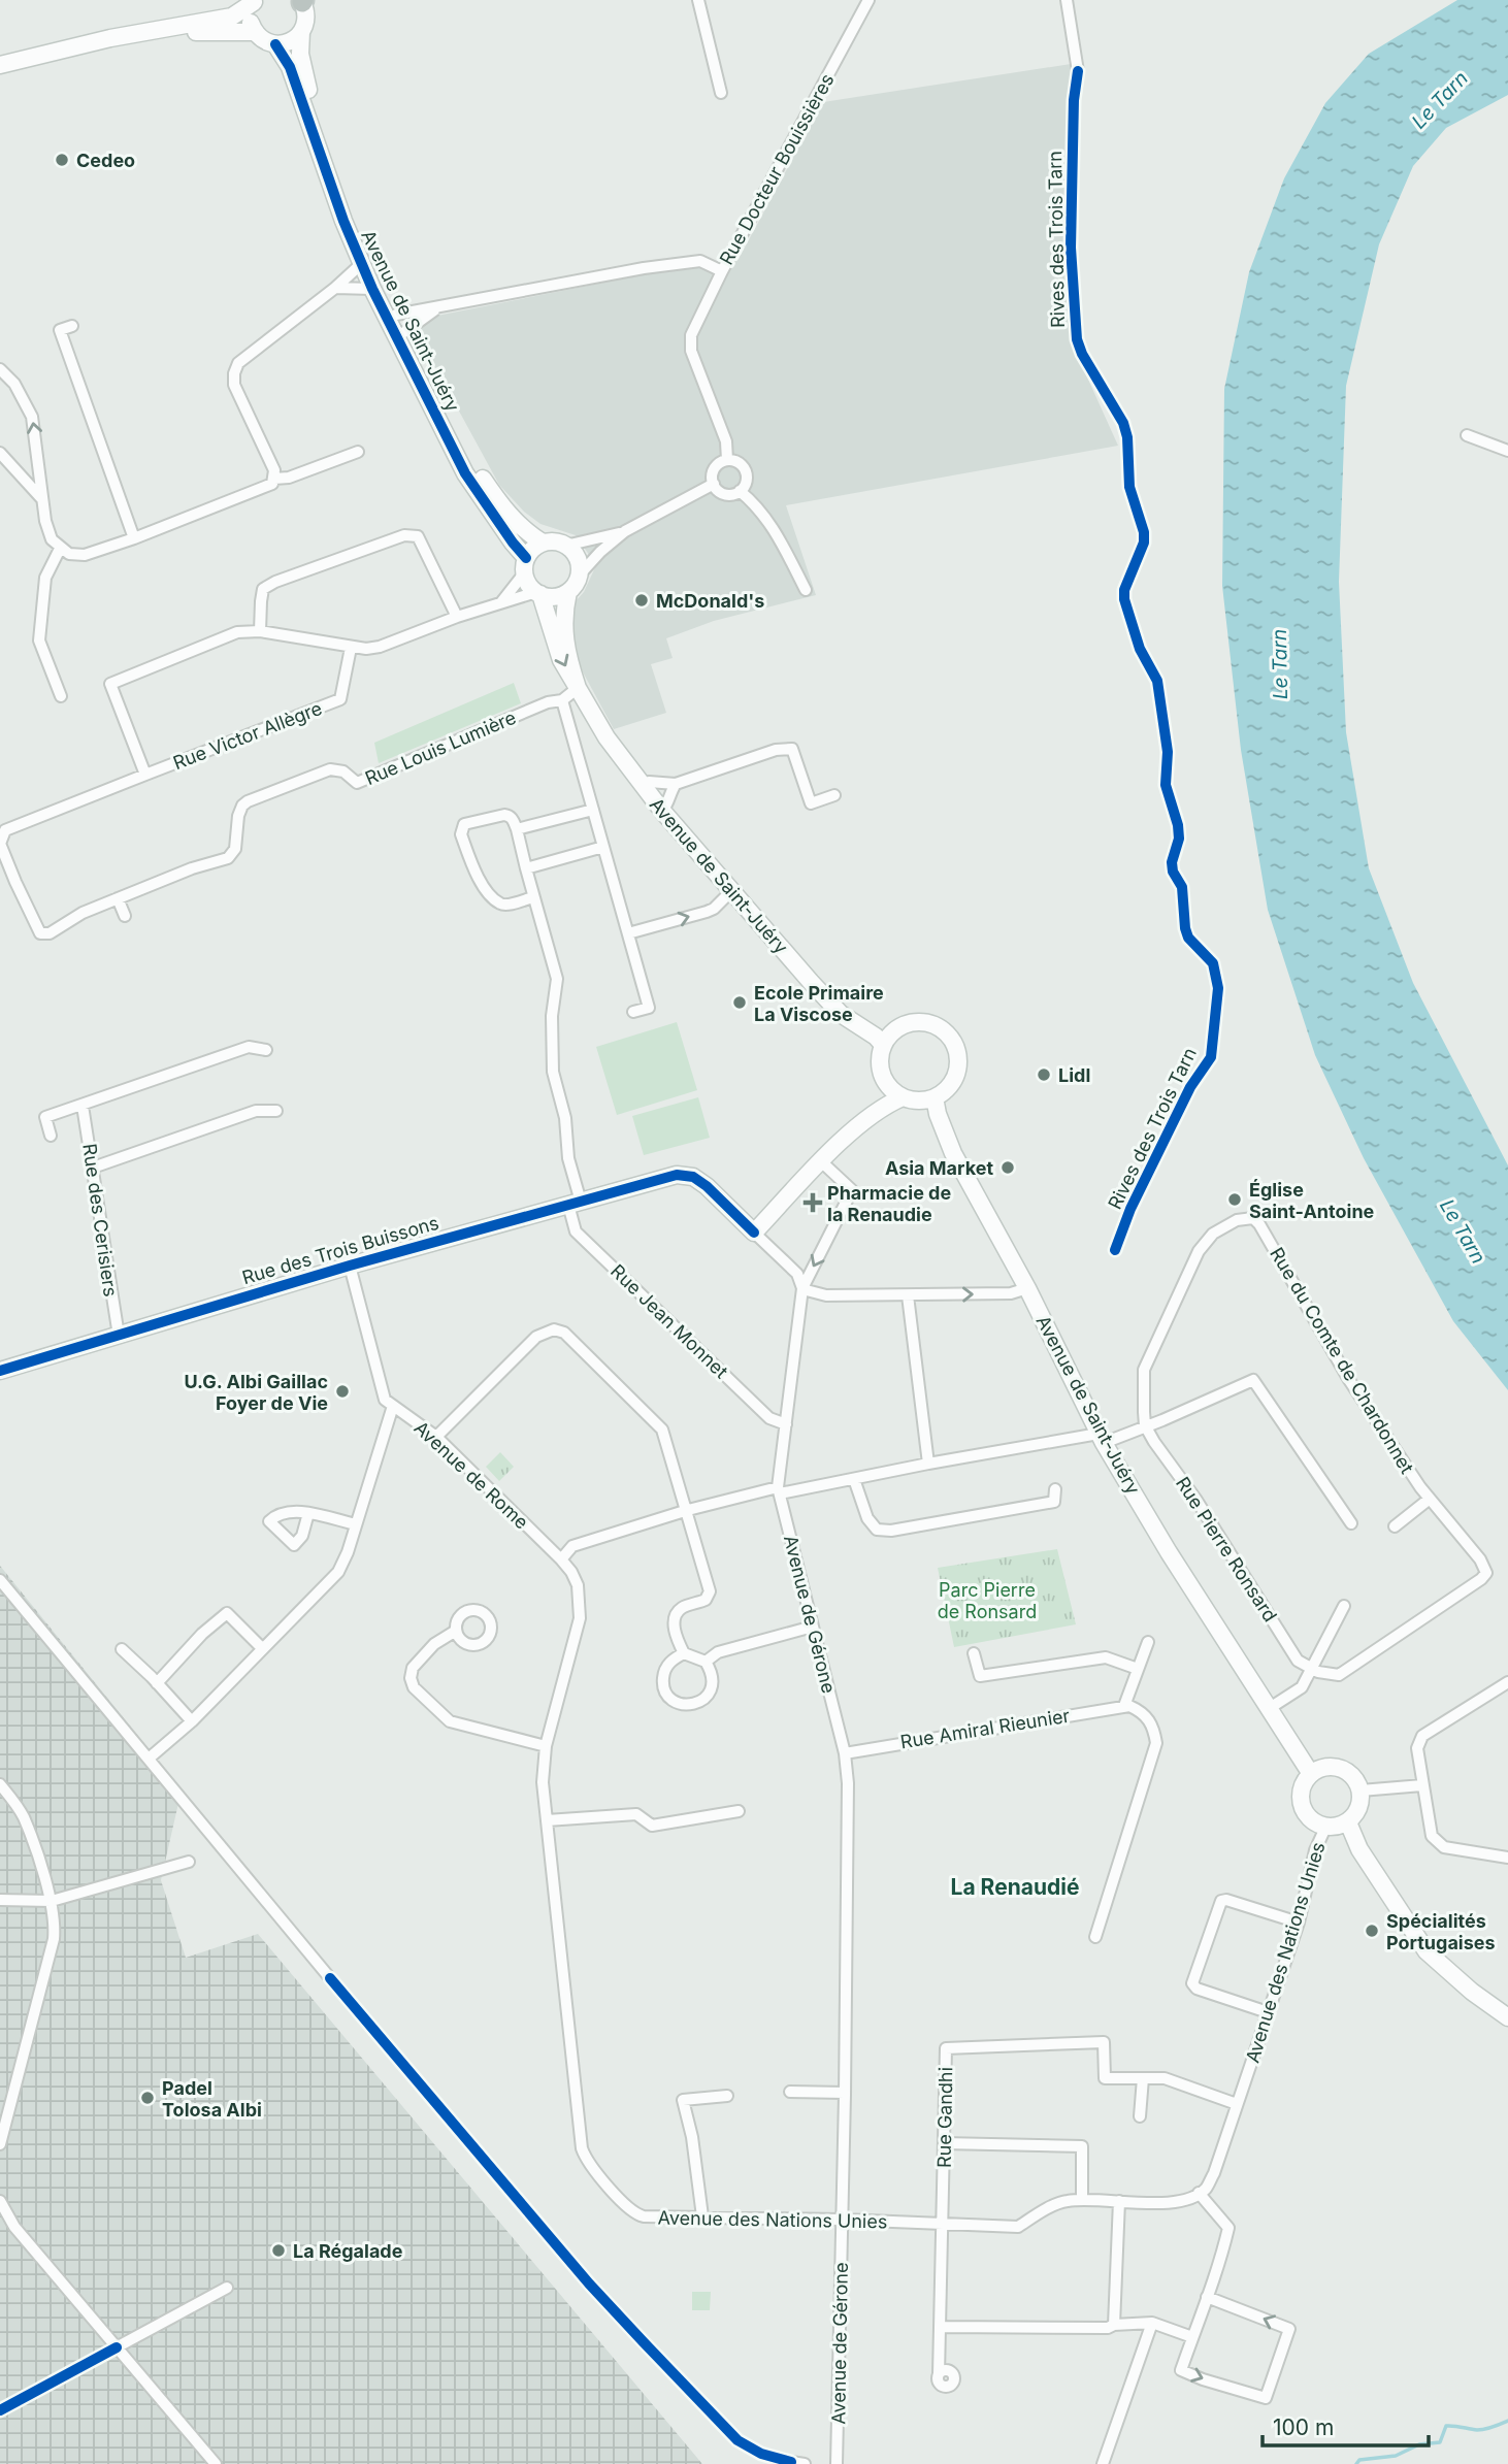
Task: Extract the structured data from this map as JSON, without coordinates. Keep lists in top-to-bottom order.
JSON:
{
  "streets": {
    "main road": ["Avenue de Saint-Juéry", "Rue des Trois Buissons"],
    "street": [
      "Rue Docteur Bouissières",
      "Rue Victor Allègre",
      "Rue Louis Lumière",
      "Rue des Cerisiers",
      "Rue Jean Monnet",
      "Rue du Comte de Chardonnet",
      "Avenue de Rome",
      "Rue Pierre Ronsard",
      "Avenue de Gérone",
      "Rue Amiral Rieunier",
      "Avenue des Nations Unies",
      "Rue Gandhi"
    ],
    "cycle path": ["Rives des Trois Tarn"]
  },
  "crossings": [
    ["Rue Docteur Bouissières", "Avenue de Saint-Juéry"],
    ["Avenue de Saint-Juéry", "Avenue des Nations Unies"],
    ["Rue Victor Allègre", "Rue Louis Lumière"],
    ["Rue des Cerisiers", "Rue des Trois Buissons"],
    ["Rue des Trois Buissons", "Rue Jean Monnet"],
    ["Rue des Trois Buissons", "Avenue de Rome"],
    ["Rue Jean Monnet", "Avenue de Gérone"],
    ["Rue du Comte de Chardonnet", "Rue Pierre Ronsard"],
    ["Avenue de Rome", "Avenue des Nations Unies"],
    ["Avenue de Gérone", "Rue Amiral Rieunier"],
    ["Avenue de Gérone", "Avenue des Nations Unies"],
    ["Avenue des Nations Unies", "Rue Gandhi"]
  ],
  "districts": ["La Renaudié"],
  "water": ["Le Tarn"],
  "parks": ["Parc Pierre de Ronsard"],
  "places": {
    "other": [
      "Cedeo",
      "McDonald's",
      "Ecole Primaire La Viscose",
      "Lidl",
      "Asia Market",
      "Église Saint-Antoine",
      "U.G. Albi Gaillac Foyer de Vie",
      "Spécialités Portugaises",
      "Padel Tolosa Albi",
      "La Régalade"
    ],
    "health": ["Pharmacie de la Renaudie"]
  },
  "scale_bar": "100 m"
}
